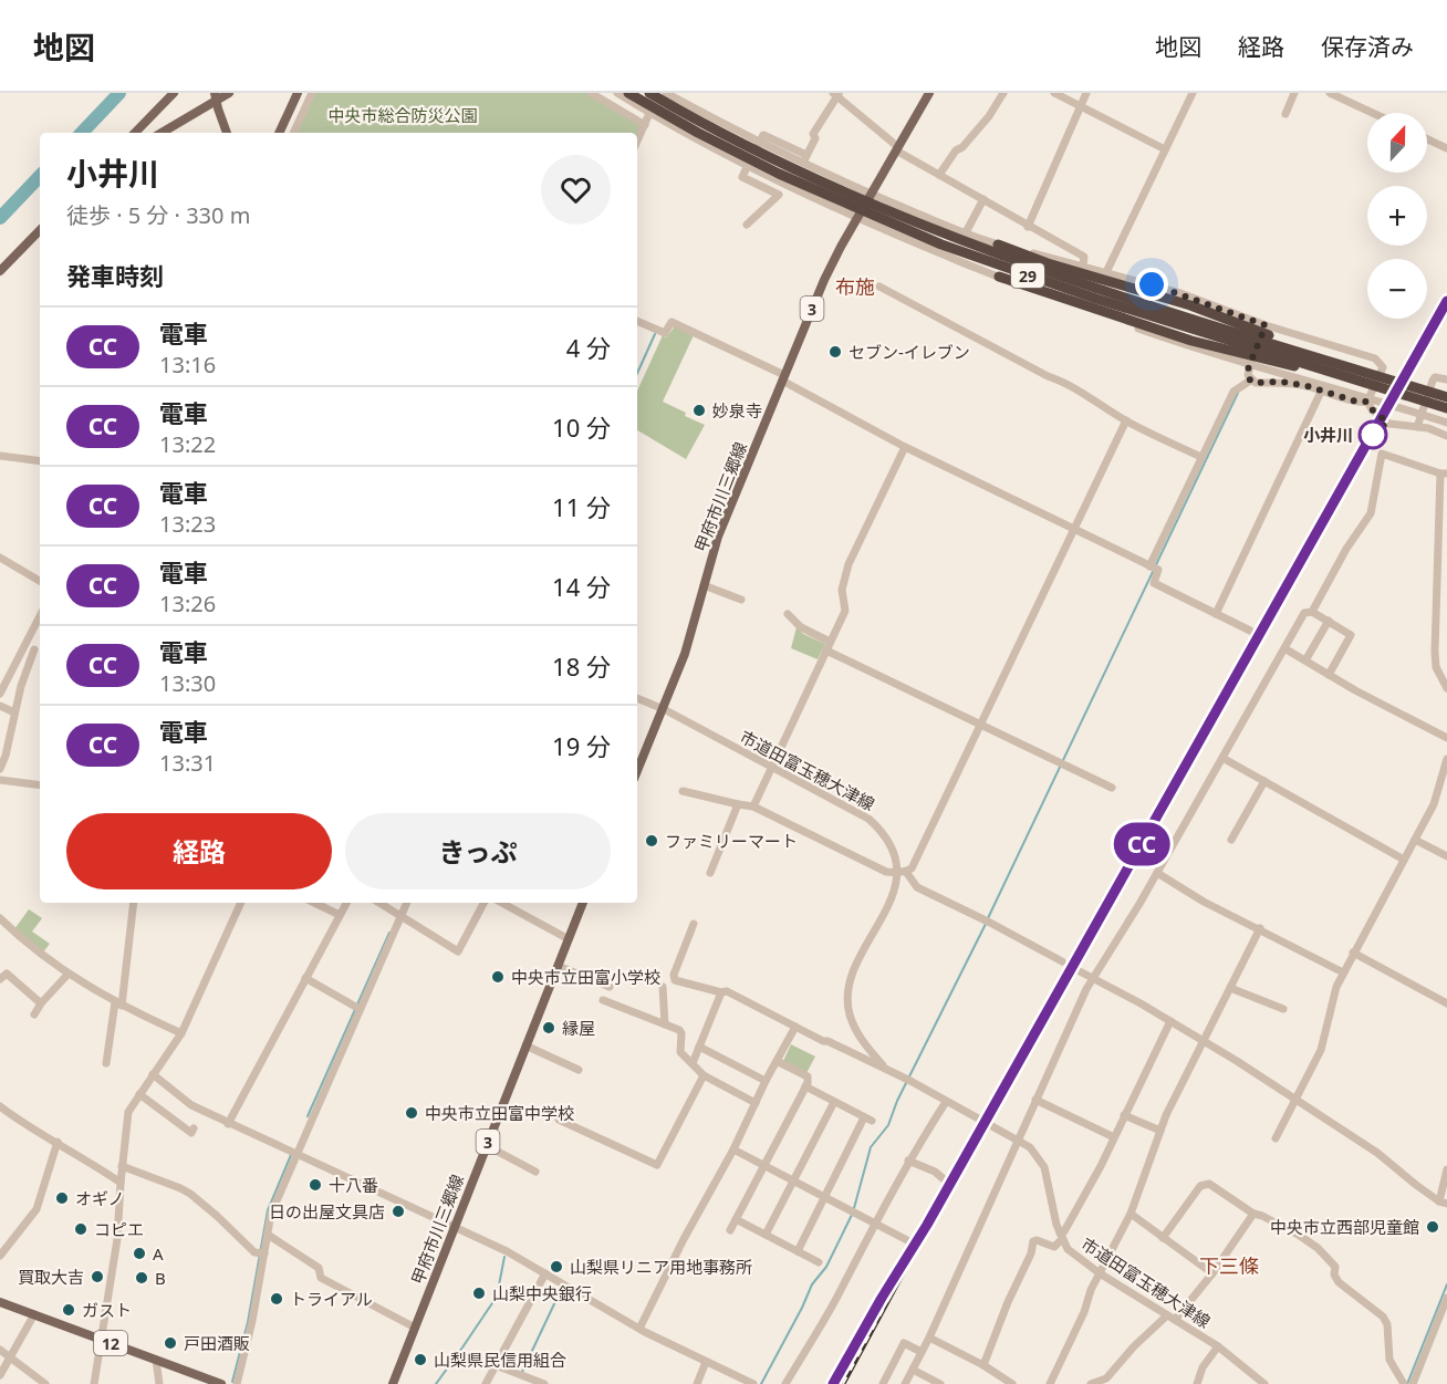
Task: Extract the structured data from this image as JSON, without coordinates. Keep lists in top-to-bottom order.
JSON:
{
  "streets": {
    "highway": ["29"],
    "main road": ["3", "甲府市川三郷線", "12"],
    "street": ["市道田富玉穂大津線"]
  },
  "crossings": [
    ["甲府市川三郷線", "市道田富玉穂大津線"]
  ],
  "districts": ["布施", "下三條"],
  "parks": ["中央市総合防災公園"],
  "places": [
    "セブン-イレブン",
    "妙泉寺",
    "小井川",
    "ファミリーマート",
    "中央市立田富小学校",
    "縁屋",
    "中央市立田富中学校",
    "十八番",
    "オギノ",
    "日の出屋文具店",
    "中央市立西部児童館",
    "コピエ",
    "A",
    "山梨県リニア用地事務所",
    "買取大吉",
    "B",
    "山梨中央銀行",
    "トライアル",
    "ガスト",
    "戸田酒販",
    "山梨県民信用組合"
  ],
  "north": "top",
  "page": {
    "header": "地図",
    "nav": ["地図", "経路", "保存済み"],
    "on_map": "CC",
    "map_buttons": ["+", "−"],
    "heading": [
      ["小井川", "徒歩 · 5 分 · 330 m"],
      "発車時刻"
    ],
    "list": [
      {
        "mark": "CC",
        "name": "電車",
        "note": "13:16",
        "value": "4 分"
      },
      {
        "mark": "CC",
        "name": "電車",
        "note": "13:22",
        "value": "10 分"
      },
      {
        "mark": "CC",
        "name": "電車",
        "note": "13:23",
        "value": "11 分"
      },
      {
        "mark": "CC",
        "name": "電車",
        "note": "13:26",
        "value": "14 分"
      },
      {
        "mark": "CC",
        "name": "電車",
        "note": "13:30",
        "value": "18 分"
      },
      {
        "mark": "CC",
        "name": "電車",
        "note": "13:31",
        "value": "19 分"
      }
    ],
    "buttons": ["経路", "きっぷ"]
  }
}
